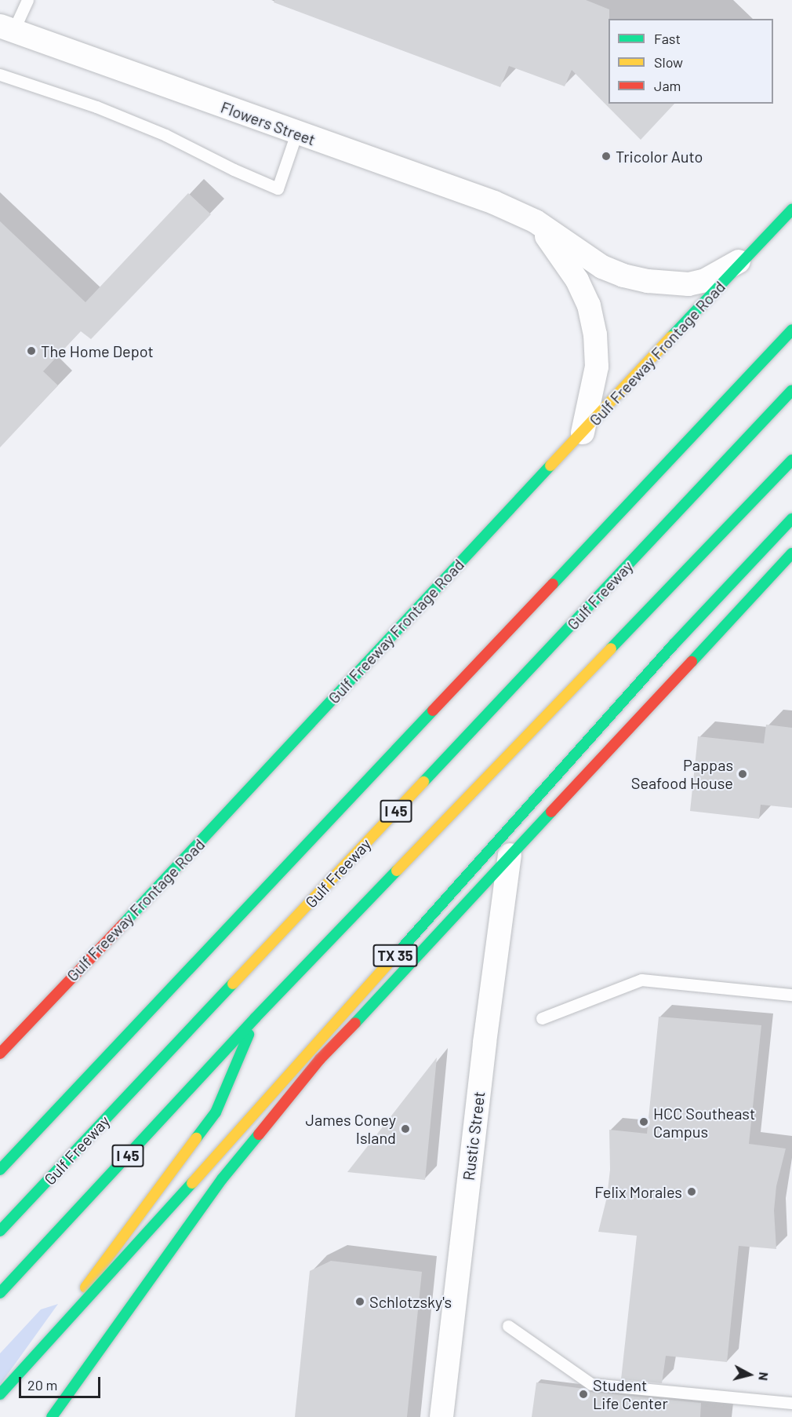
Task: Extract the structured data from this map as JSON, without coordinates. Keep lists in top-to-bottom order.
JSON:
{
  "streets": {
    "main road": [
      "Gulf Freeway Frontage Road",
      "Gulf Freeway",
      "I 45",
      "TX 35"
    ],
    "street": ["Flowers Street", "Rustic Street"]
  },
  "crossings": [
    ["Flowers Street", "Gulf Freeway Frontage Road"]
  ],
  "places": [
    "Tricolor Auto",
    "The Home Depot",
    "Pappas Seafood House",
    "HCC Southeast Campus",
    "James Coney Island",
    "Felix Morales",
    "Schlotzsky's",
    "Student Life Center"
  ],
  "legend": ["Fast", "Slow", "Jam"],
  "scale_bar": "20 m",
  "north": "right"
}
